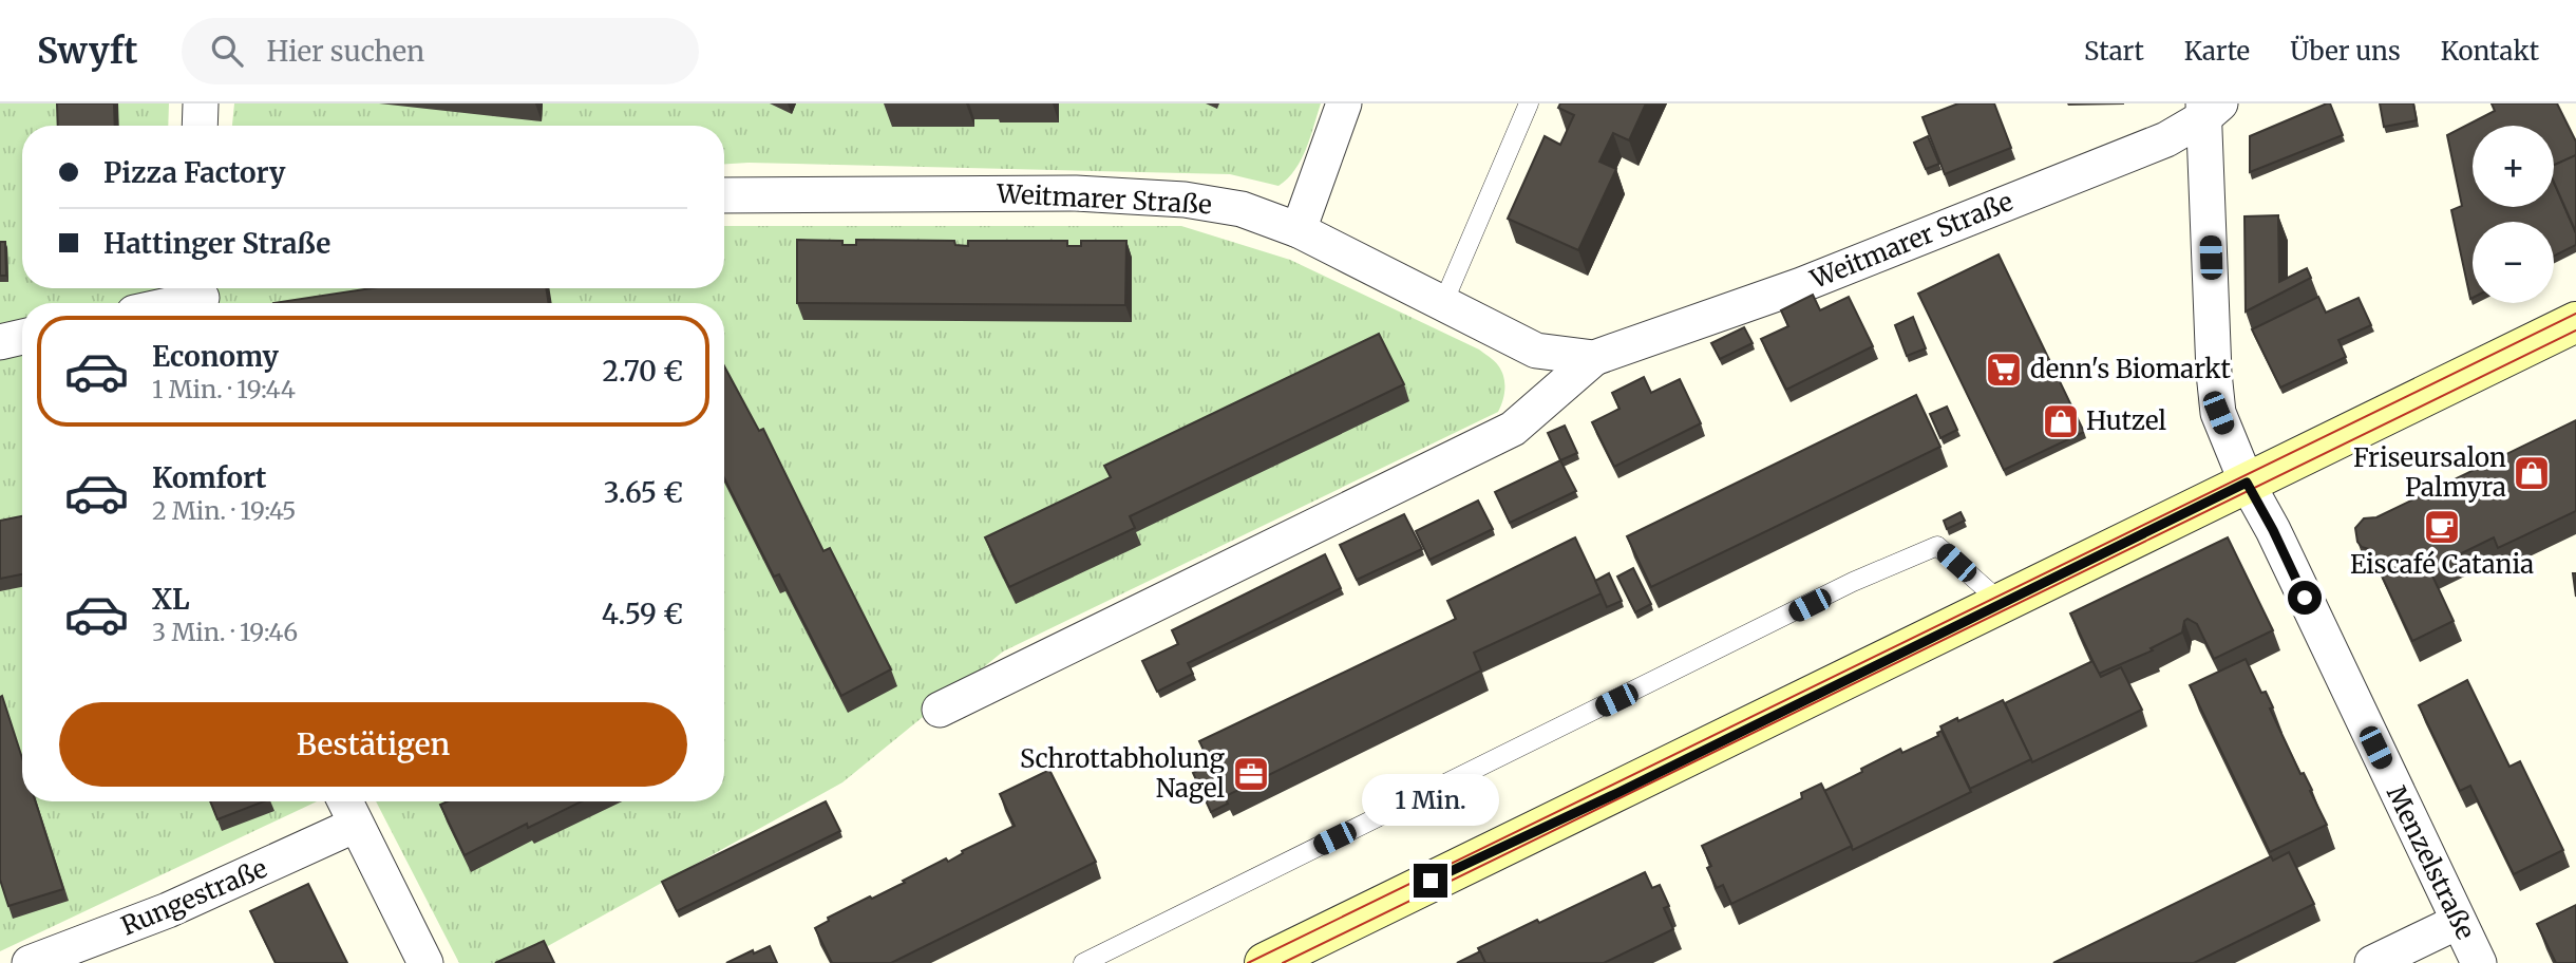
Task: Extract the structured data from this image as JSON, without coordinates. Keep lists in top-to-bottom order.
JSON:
{
  "streets": {
    "street": ["Weitmarer Straße", "Menzelstraße", "Rungestraße"]
  },
  "crossings": [
    ["Weitmarer Straße", "Menzelstraße"]
  ],
  "places": {
    "supermarket": ["denn's Biomarkt"],
    "shop": ["Hutzel", "Friseursalon Palmyra"],
    "cafe": ["Eiscafé Catania"],
    "office": ["Schrottabholung Nagel"]
  },
  "page": {
    "header": "Swyft",
    "search": "Hier suchen",
    "nav": [
      "Start",
      "Karte",
      "Über uns",
      "Kontakt"
    ],
    "map_buttons": ["+", "−"],
    "banner": ["Pizza Factory", "Hattinger Straße"],
    "list": [
      {
        "name": "Economy",
        "note": "1 Min. · 19:44",
        "value": "2.70 €"
      },
      {
        "name": "Komfort",
        "note": "2 Min. · 19:45",
        "value": "3.65 €"
      },
      {
        "name": "XL",
        "note": "3 Min. · 19:46",
        "value": "4.59 €"
      }
    ],
    "buttons": "Bestätigen",
    "bubble": "1 Min."
  }
}
